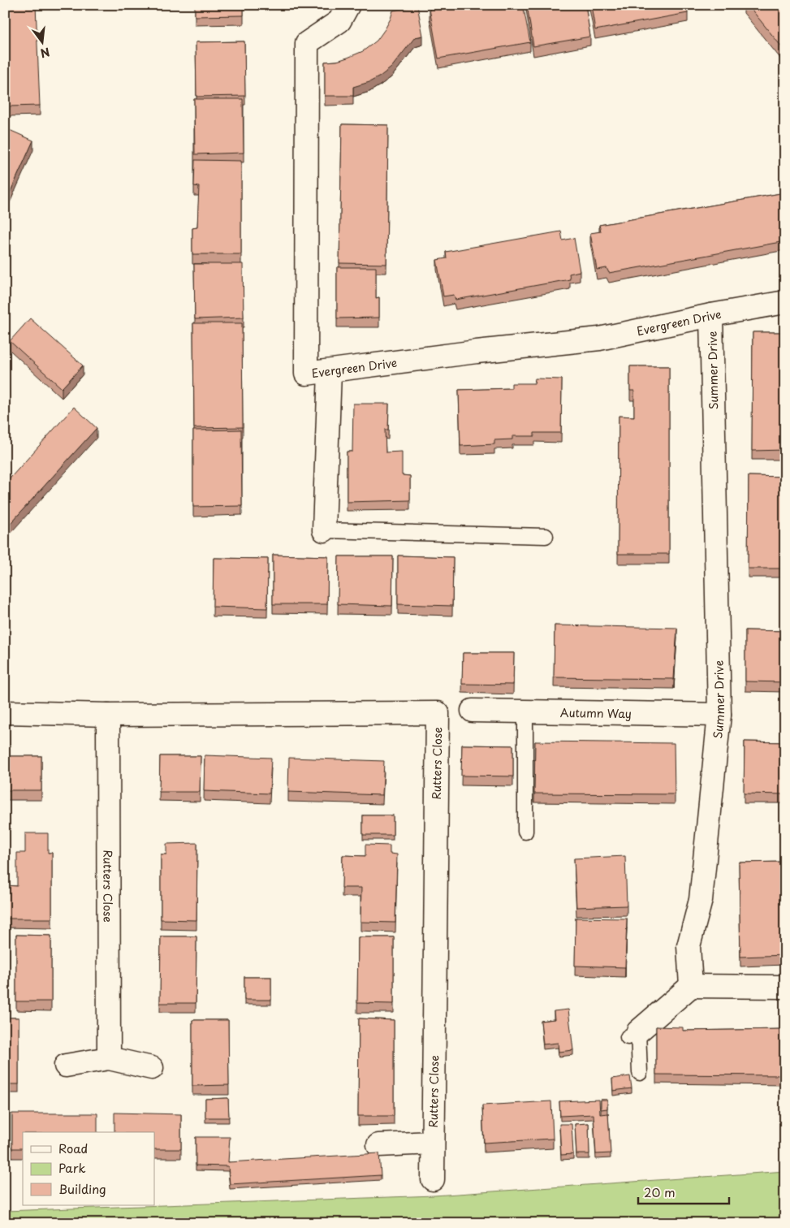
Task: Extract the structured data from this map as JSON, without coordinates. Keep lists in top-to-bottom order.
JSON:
{
  "streets": {
    "street": [
      "Evergreen Drive",
      "Summer Drive",
      "Autumn Way",
      "Rutters Close"
    ]
  },
  "crossings": [
    ["Evergreen Drive", "Summer Drive"],
    ["Summer Drive", "Autumn Way"]
  ],
  "legend": ["Road", "Park", "Building"],
  "scale_bar": "20 m",
  "north": "bottom"
}
